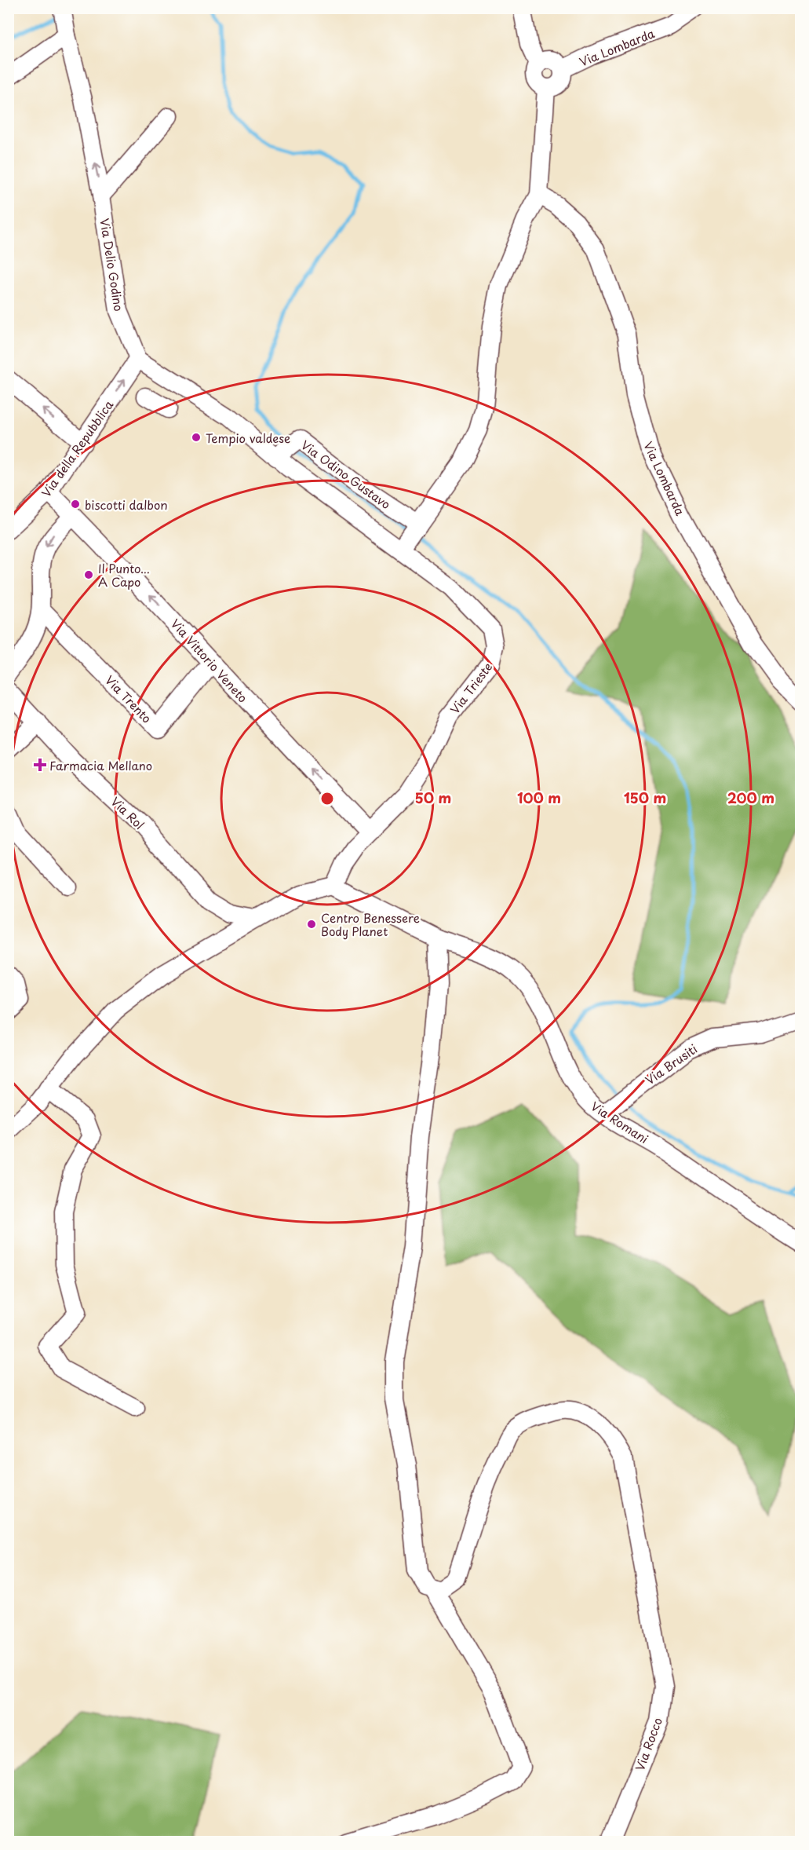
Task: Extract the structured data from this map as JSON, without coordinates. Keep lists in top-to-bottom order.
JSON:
{
  "streets": {
    "street": [
      "Via Lombarda",
      "Via Delio Godino",
      "Via della Repubblica",
      "Via Odino Gustavo",
      "Via Vittorio Veneto",
      "Via Trieste",
      "Via Trento",
      "Via Rol",
      "Via Brusiti",
      "Via Romani",
      "Via Rocco"
    ]
  },
  "crossings": [
    ["Via Delio Godino", "Via della Repubblica"],
    ["Via della Repubblica", "Via Vittorio Veneto"],
    ["Via Vittorio Veneto", "Via Trieste"],
    ["Via Vittorio Veneto", "Via Trento"],
    ["Via Trieste", "Via Romani"],
    ["Via Brusiti", "Via Romani"]
  ],
  "one_way": ["Via Delio Godino", "Via della Repubblica", "Via Vittorio Veneto"],
  "places": {
    "other": [
      "Tempio valdese",
      "biscotti dalbon",
      "Il Punto... A Capo",
      "Centro Benessere Body Planet"
    ],
    "health": ["Farmacia Mellano"]
  },
  "rings": [
    "50 m",
    "100 m",
    "150 m",
    "200 m"
  ]
}
